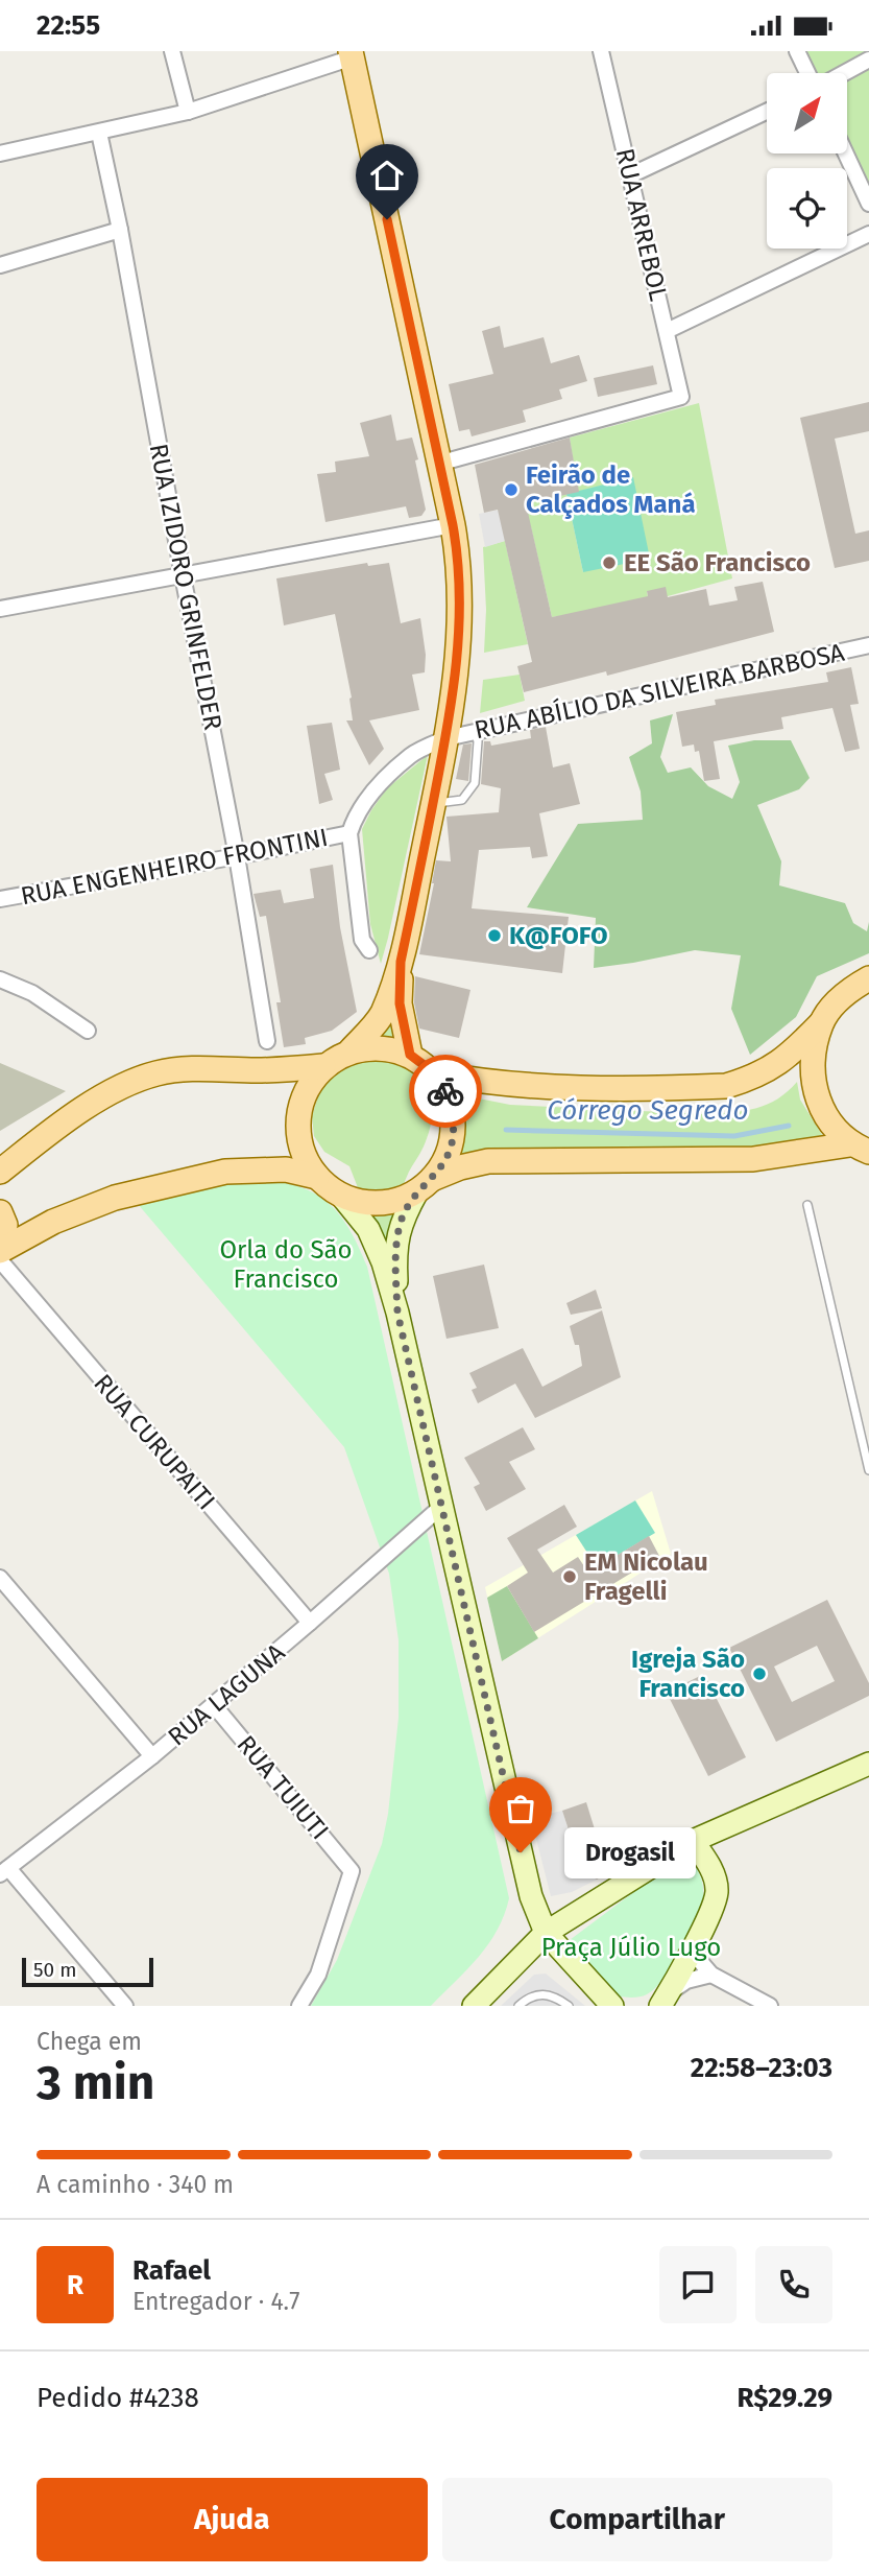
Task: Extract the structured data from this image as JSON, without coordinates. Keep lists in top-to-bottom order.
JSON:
{
  "streets": {
    "street": [
      "RUA ARREBOL",
      "RUA IZIDORO GRINFELDER",
      "RUA ABÍLIO DA SILVEIRA BARBOSA",
      "RUA ENGENHEIRO FRONTINI",
      "RUA CURUPAITI",
      "RUA LAGUNA",
      "RUA TUIUTI"
    ]
  },
  "crossings": [
    ["RUA IZIDORO GRINFELDER", "RUA ENGENHEIRO FRONTINI"],
    ["RUA ABÍLIO DA SILVEIRA BARBOSA", "RUA ENGENHEIRO FRONTINI"],
    ["RUA CURUPAITI", "RUA LAGUNA"],
    ["RUA LAGUNA", "RUA TUIUTI"]
  ],
  "water": ["Córrego Segredo"],
  "parks": ["Orla do São Francisco", "Praça Júlio Lugo"],
  "places": [
    "Feirão de Calçados Maná",
    "EE São Francisco",
    "K@FOFO",
    "EM Nicolau Fragelli",
    "Igreja São Francisco",
    "Drogasil"
  ],
  "scale_bar": "50 m",
  "north": "top right",
  "page": {
    "status": "22:55",
    "bubble": "Drogasil",
    "scale": "50 m",
    "heading": ["3 min", "Chega em", "22:58–23:03"],
    "panel": [
      "Rafael",
      "Entregador · 4.7",
      "Pedido #4238",
      "R$29.29"
    ],
    "bar": "A caminho · 340 m",
    "round": "R",
    "buttons": ["Ajuda", "Compartilhar"]
  }
}
